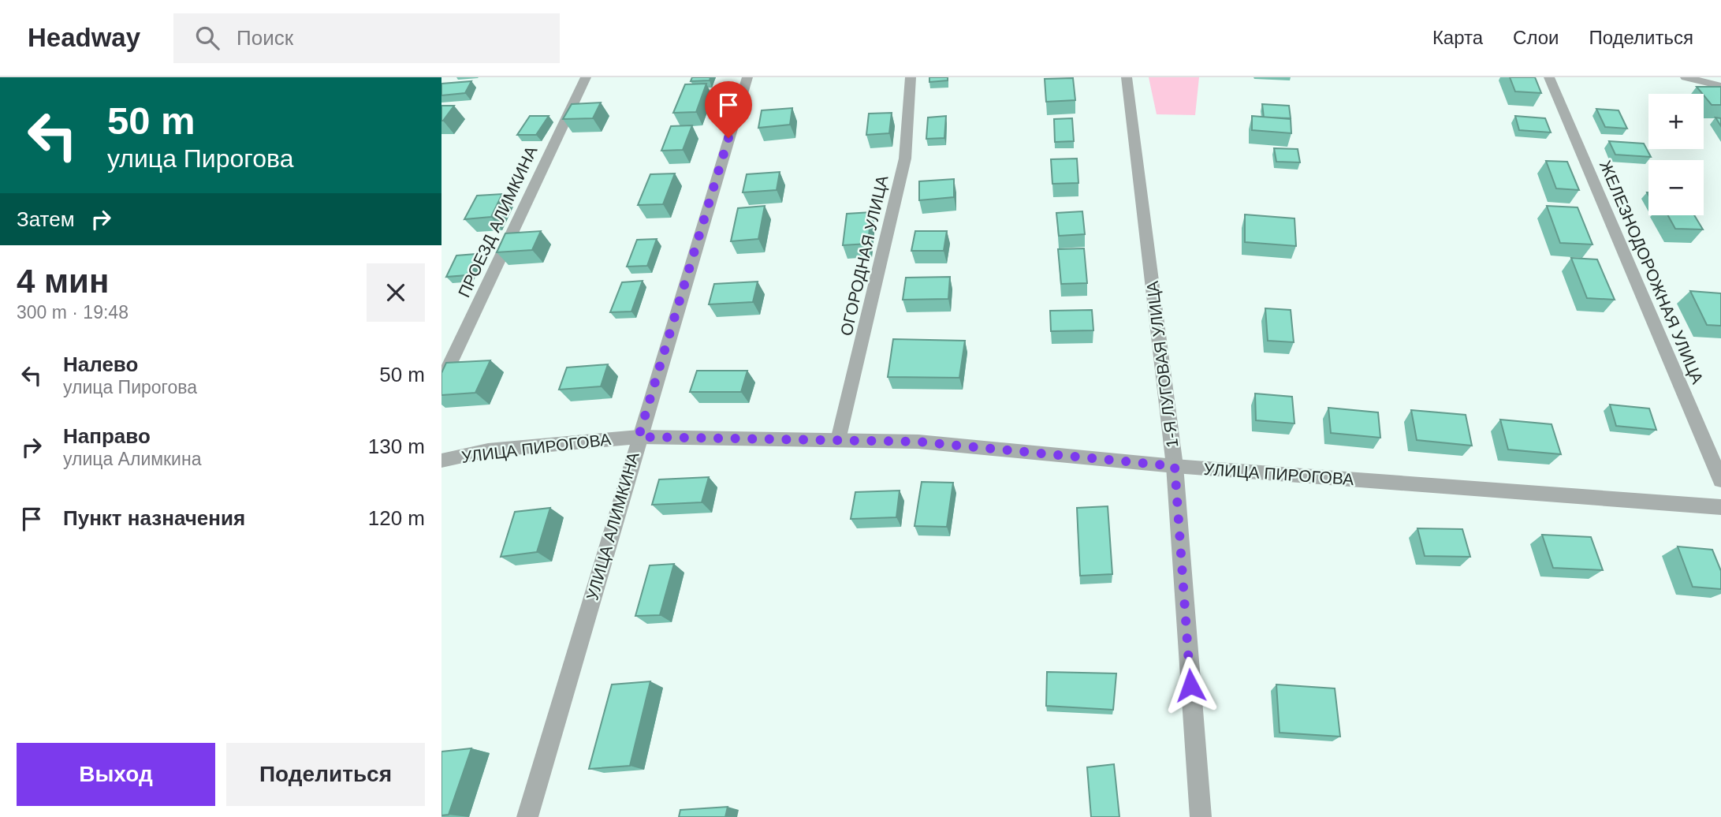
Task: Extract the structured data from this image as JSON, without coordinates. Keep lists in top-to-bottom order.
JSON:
{
  "streets": {
    "street": [
      "ПРОЕЗД АЛИМКИНА",
      "ОГОРОДНАЯ УЛИЦА",
      "ЖЕЛЕЗНОДОРОЖНАЯ УЛИЦА",
      "1-Я ЛУГОВАЯ УЛИЦА",
      "УЛИЦА ПИРОГОВА",
      "УЛИЦА АЛИМКИНА"
    ]
  },
  "crossings": [
    ["ОГОРОДНАЯ УЛИЦА", "УЛИЦА ПИРОГОВА"],
    ["1-Я ЛУГОВАЯ УЛИЦА", "УЛИЦА ПИРОГОВА"],
    ["УЛИЦА ПИРОГОВА", "УЛИЦА АЛИМКИНА"]
  ],
  "page": {
    "header": "Headway",
    "search": "Поиск",
    "nav": ["Карта", "Слои", "Поделиться"],
    "turn": ["50 m", "улица Пирогова"],
    "map_buttons": ["+", "−"],
    "then": "Затем",
    "heading": ["4 мин", "300 m · 19:48"],
    "list": [
      {
        "name": "Налево",
        "note": "улица Пирогова",
        "value": "50 m"
      },
      {
        "name": "Направо",
        "note": "улица Алимкина",
        "value": "130 m"
      },
      {
        "name": "Пункт назначения",
        "value": "120 m"
      }
    ],
    "buttons": ["Выход", "Поделиться"]
  }
}
